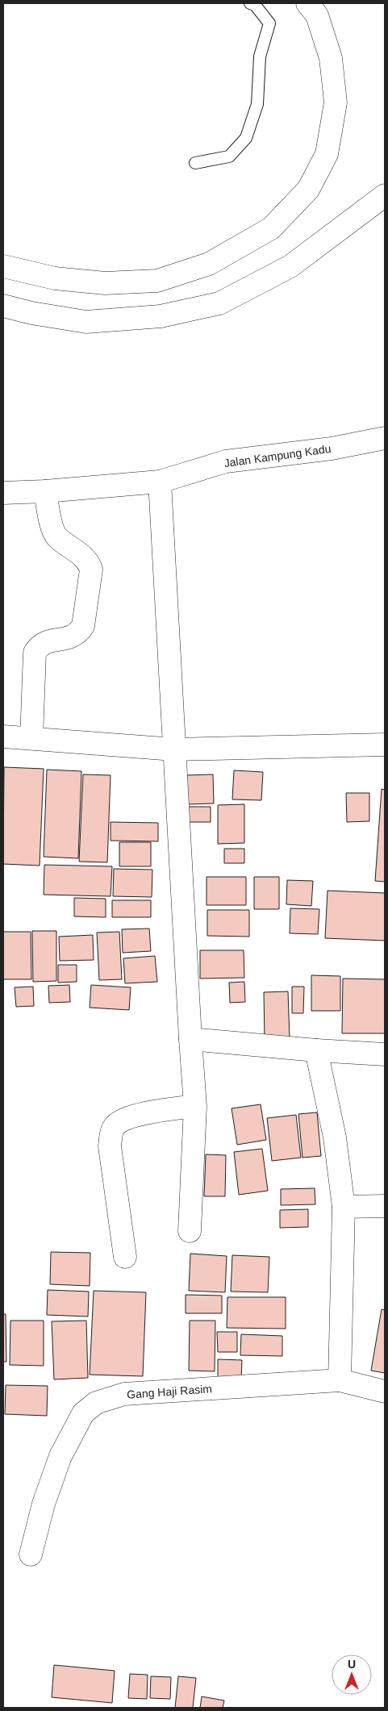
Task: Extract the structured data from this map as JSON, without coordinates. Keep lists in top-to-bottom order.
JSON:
{
  "streets": {
    "main road": ["Jalan Kampung Kadu", "Gang Haji Rasim"]
  },
  "north": "top"
}
